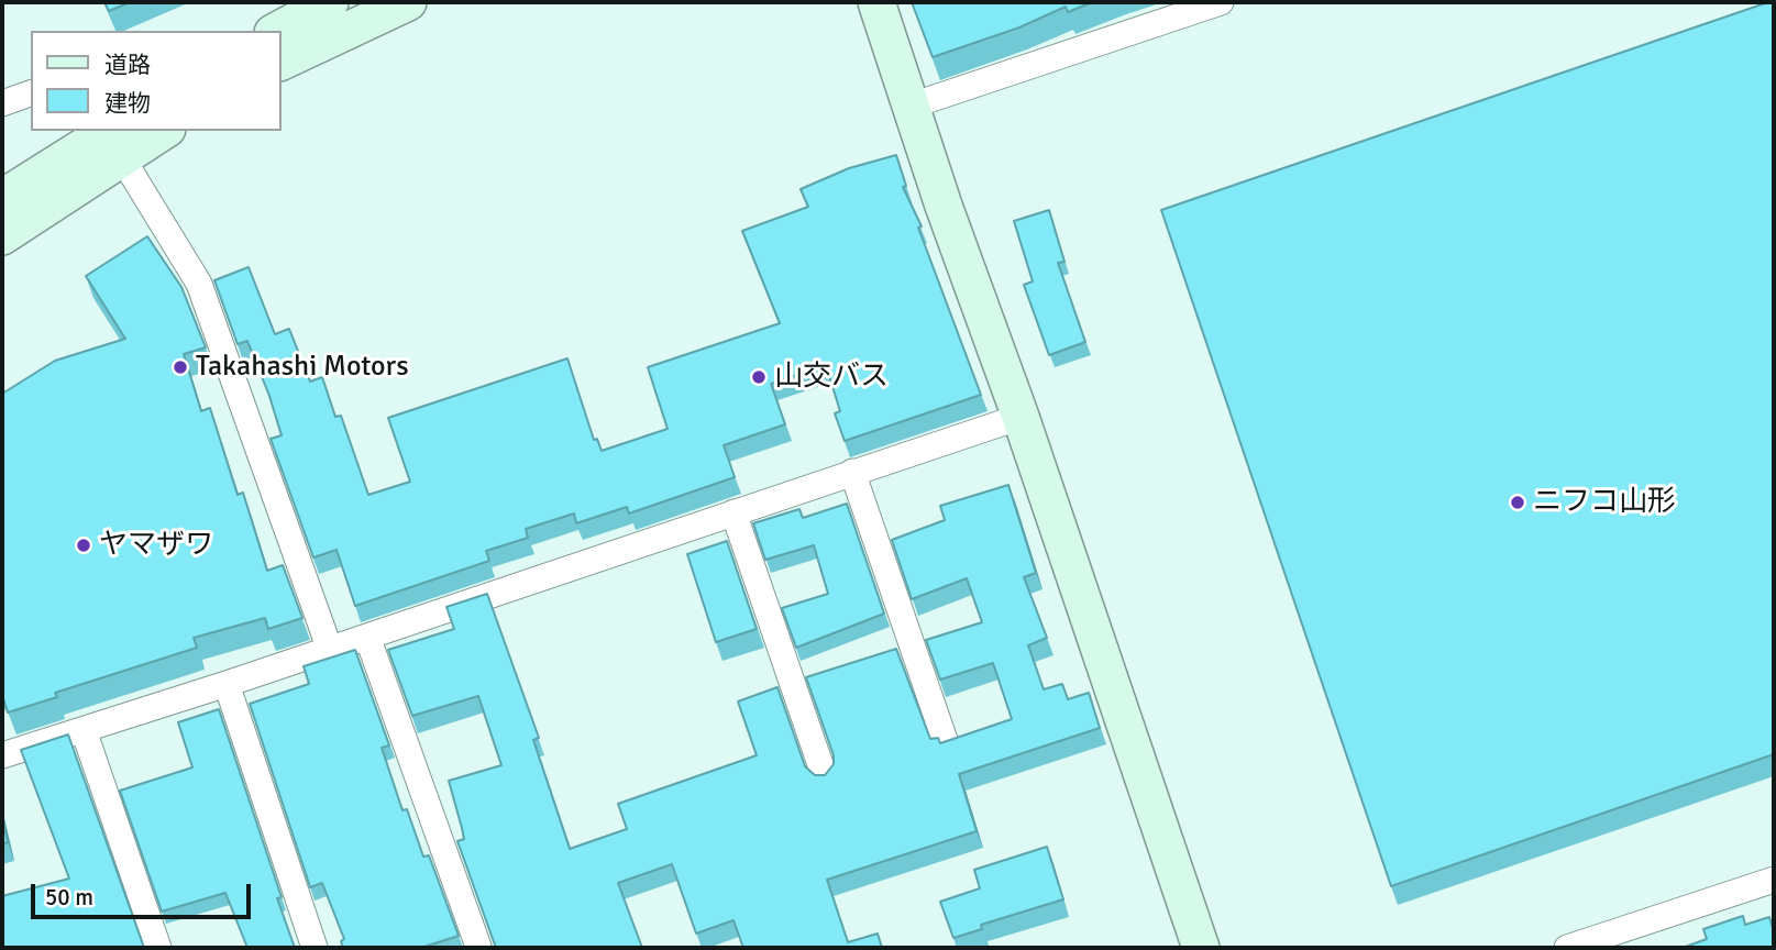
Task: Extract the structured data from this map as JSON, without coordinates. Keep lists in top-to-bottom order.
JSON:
{
  "places": [
    "Takahashi Motors",
    "山交バス",
    "ニフコ山形",
    "ヤマザワ"
  ],
  "legend": ["道路", "建物"],
  "scale_bar": "50 m"
}
